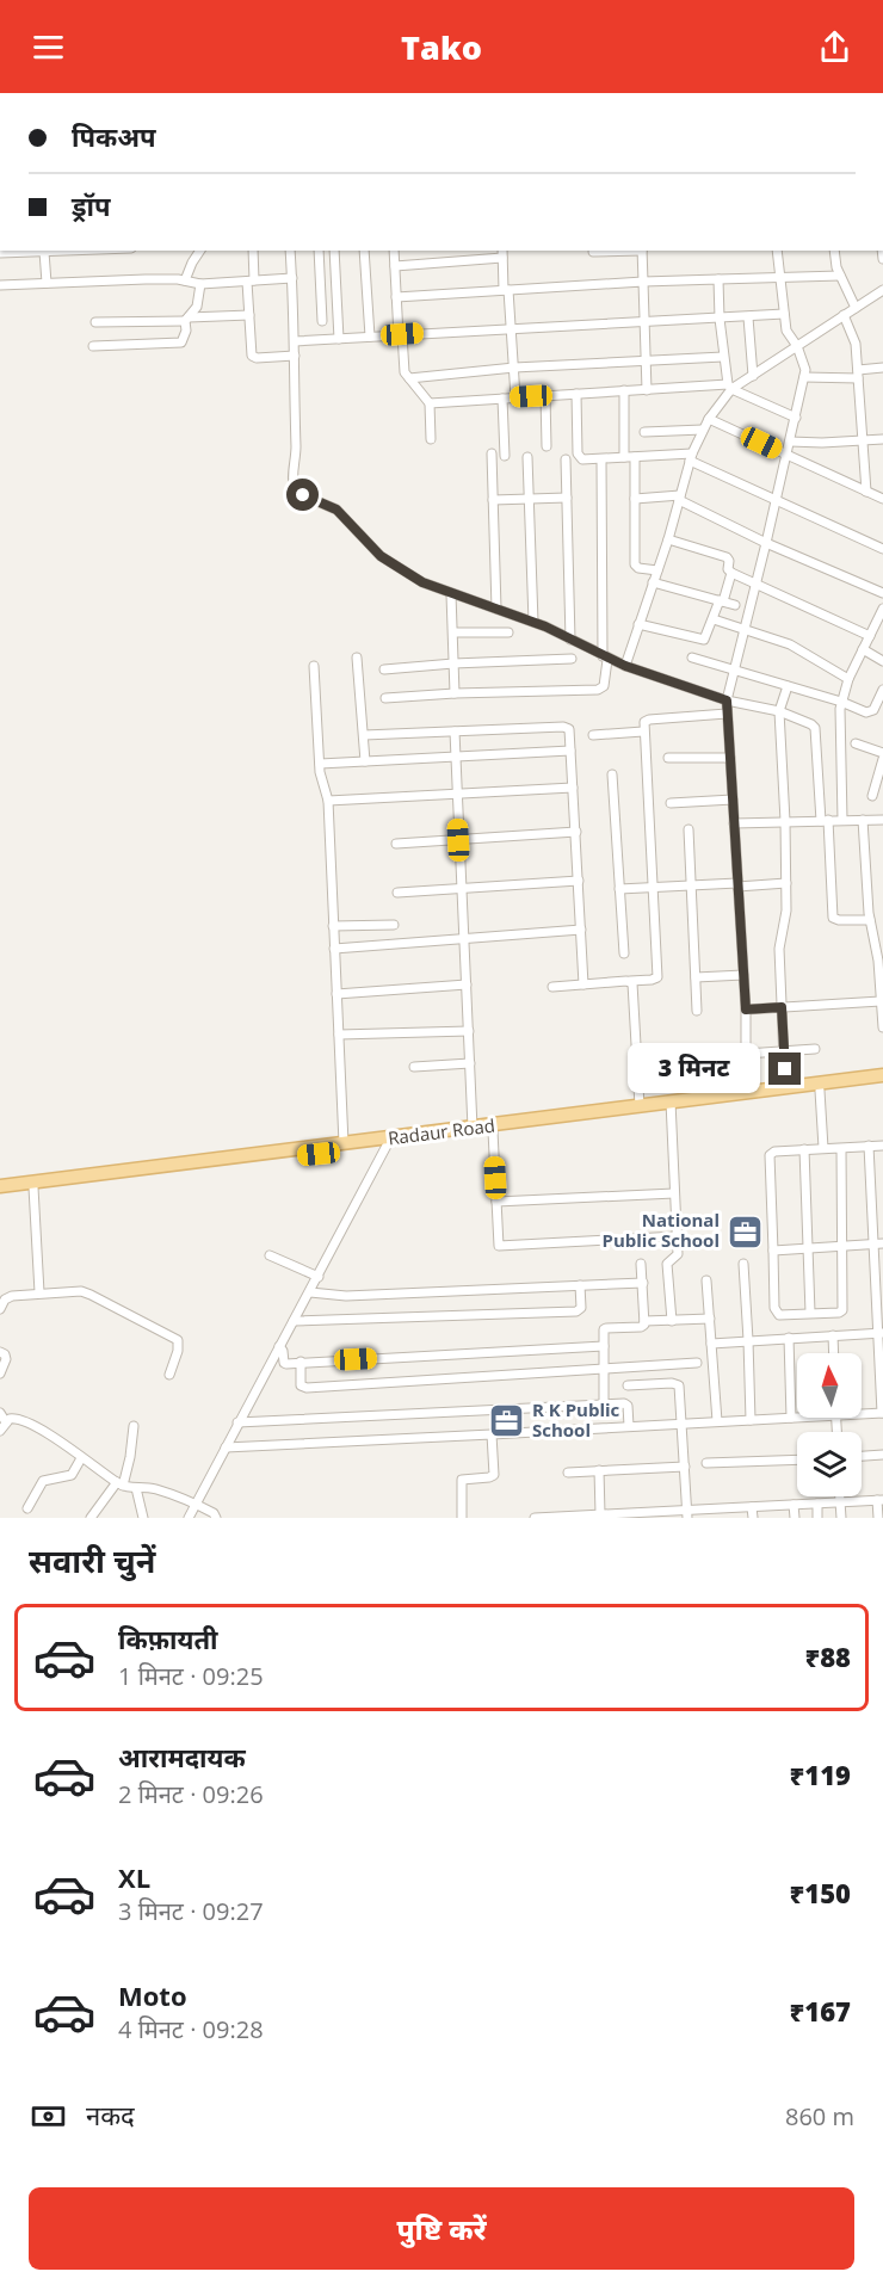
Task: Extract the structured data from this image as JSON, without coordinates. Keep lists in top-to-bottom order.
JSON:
{
  "streets": {
    "main road": ["Radaur Road"]
  },
  "places": {
    "office": ["National Public School", "R K Public School"]
  },
  "north": "top",
  "page": {
    "header": "Tako",
    "banner": ["पिकअप", "ड्रॉप"],
    "bubble": "3 मिनट",
    "heading": "सवारी चुनें",
    "list": [
      {
        "name": "किफ़ायती",
        "note": "1 मिनट · 09:25",
        "value": "₹88"
      },
      {
        "name": "आरामदायक",
        "note": "2 मिनट · 09:26",
        "value": "₹119"
      },
      {
        "name": "XL",
        "note": "3 मिनट · 09:27",
        "value": "₹150"
      },
      {
        "name": "Moto",
        "note": "4 मिनट · 09:28",
        "value": "₹167"
      }
    ],
    "pay": ["नकद", "860 m"],
    "buttons": "पुष्टि करें"
  }
}
